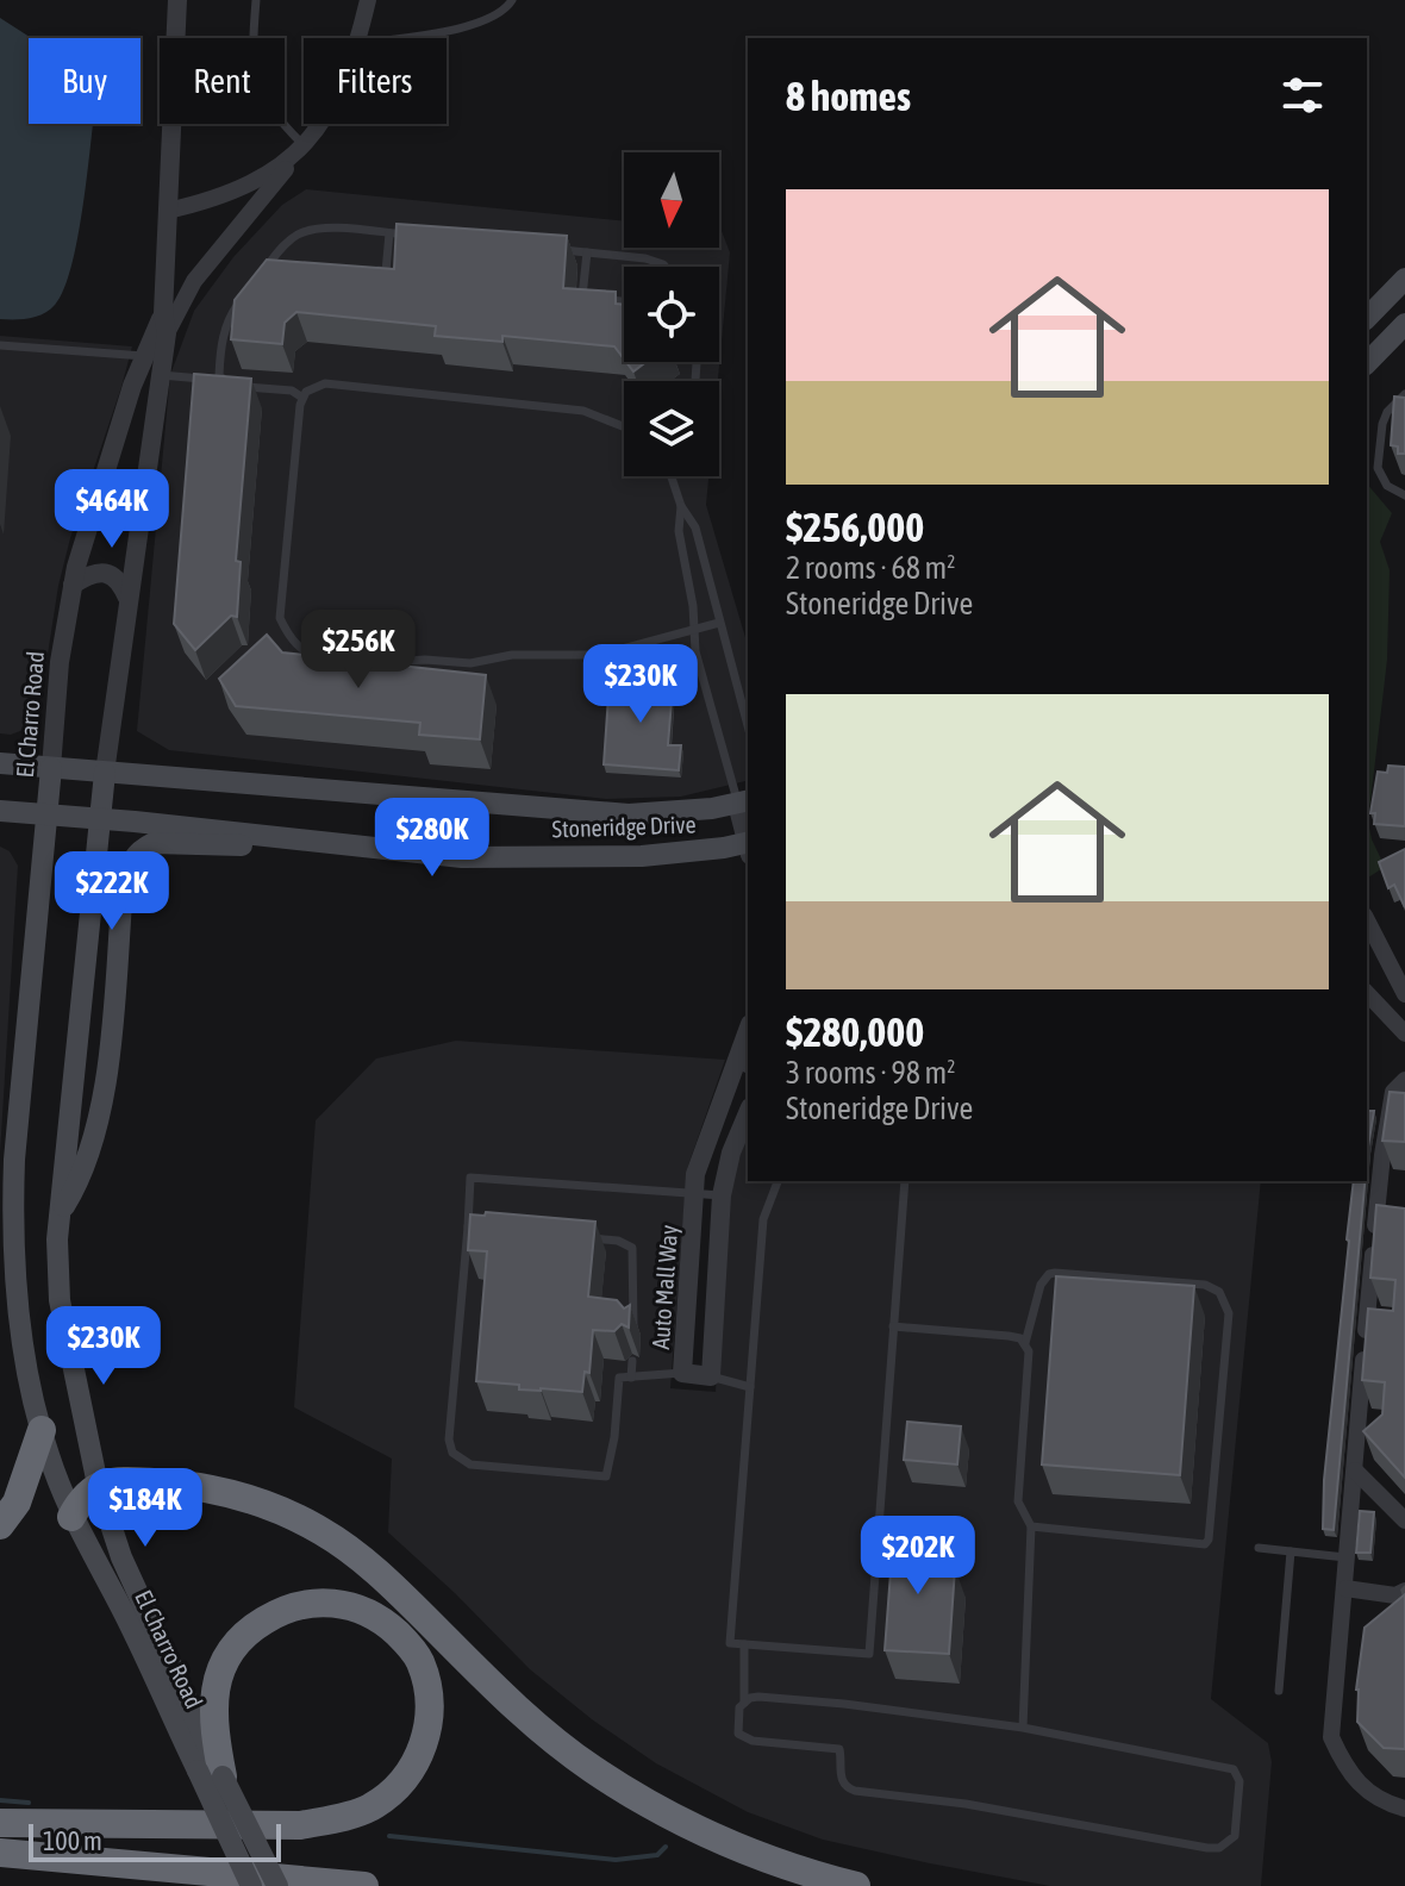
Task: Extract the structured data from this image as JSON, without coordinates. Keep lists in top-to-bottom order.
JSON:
{
  "streets": {
    "main road": ["El Charro Road", "Stoneridge Drive"],
    "street": ["Auto Mall Way"]
  },
  "crossings": [
    ["El Charro Road", "Stoneridge Drive"]
  ],
  "scale_bar": "100 m",
  "north": "bottom",
  "page": {
    "chip": ["Buy", "Rent", "Filters"],
    "heading": "8 homes",
    "list": [
      {
        "name": "$256,000",
        "note": "2 rooms · 68 m² · Stoneridge Drive"
      },
      {
        "name": "$280,000",
        "note": "3 rooms · 98 m² · Stoneridge Drive"
      }
    ],
    "price": [
      "$464K",
      "$256K",
      "$230K",
      "$280K",
      "$222K",
      "$230K",
      "$184K",
      "$202K"
    ],
    "scale": "100 m"
  }
}
